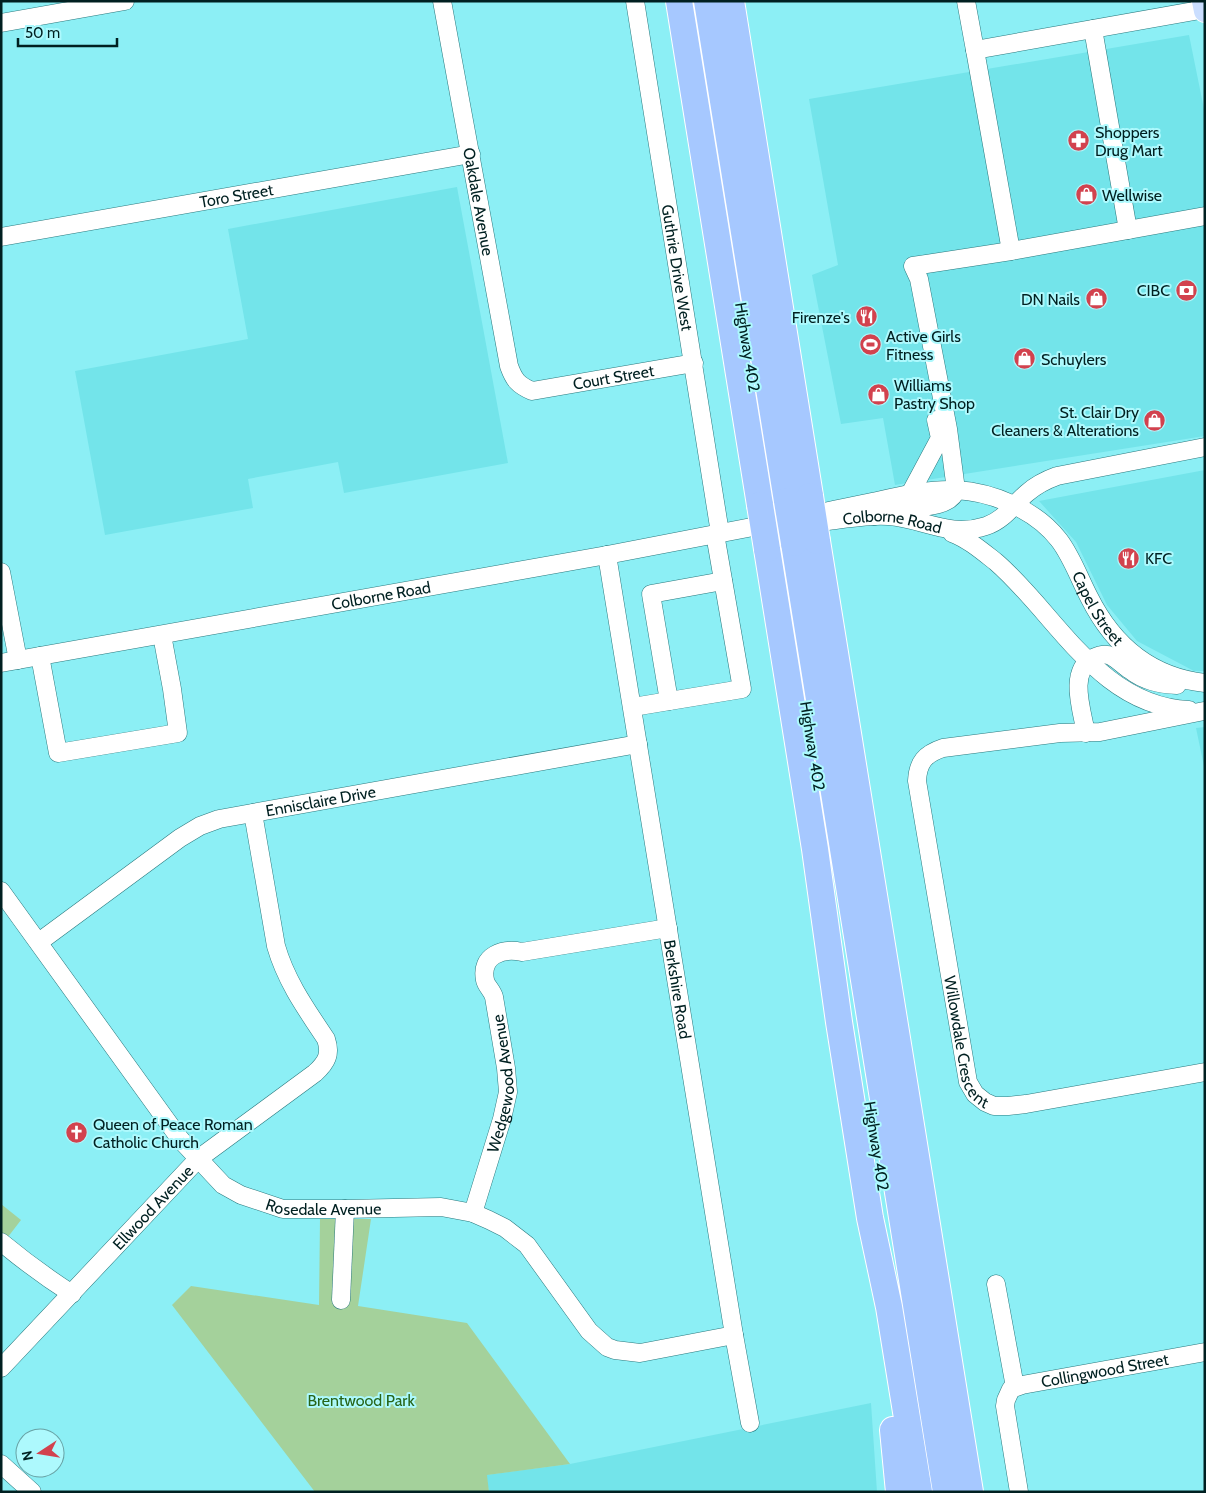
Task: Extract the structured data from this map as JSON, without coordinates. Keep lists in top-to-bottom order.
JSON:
{
  "streets": {
    "highway": ["Highway 402"],
    "street": [
      "Toro Street",
      "Oakdale Avenue",
      "Guthrie Drive West",
      "Court Street",
      "Colborne Road",
      "Capel Street",
      "Ennisclaire Drive",
      "Berkshire Road",
      "Willowdale Crescent",
      "Wedgewood Avenue",
      "Rosedale Avenue",
      "Ellwood Avenue",
      "Collingwood Street"
    ]
  },
  "crossings": [
    ["Toro Street", "Oakdale Avenue"],
    ["Oakdale Avenue", "Court Street"],
    ["Guthrie Drive West", "Court Street"],
    ["Guthrie Drive West", "Colborne Road"],
    ["Highway 402", "Colborne Road"],
    ["Colborne Road", "Capel Street"],
    ["Colborne Road", "Berkshire Road"],
    ["Ennisclaire Drive", "Berkshire Road"],
    ["Ennisclaire Drive", "Rosedale Avenue"],
    ["Ennisclaire Drive", "Ellwood Avenue"],
    ["Berkshire Road", "Wedgewood Avenue"],
    ["Berkshire Road", "Rosedale Avenue"],
    ["Wedgewood Avenue", "Rosedale Avenue"],
    ["Rosedale Avenue", "Ellwood Avenue"]
  ],
  "parks": ["Brentwood Park"],
  "places": {
    "pharmacy": ["Shoppers Drug Mart"],
    "shop": [
      "Wellwise",
      "DN Nails",
      "Schuylers",
      "Williams Pastry Shop",
      "St. Clair Dry Cleaners & Alterations"
    ],
    "bank": ["CIBC"],
    "restaurant": ["Firenze's", "KFC"],
    "sports": ["Active Girls Fitness"],
    "church": ["Queen of Peace Roman Catholic Church"]
  },
  "scale_bar": "50 m",
  "north": "left"
}
